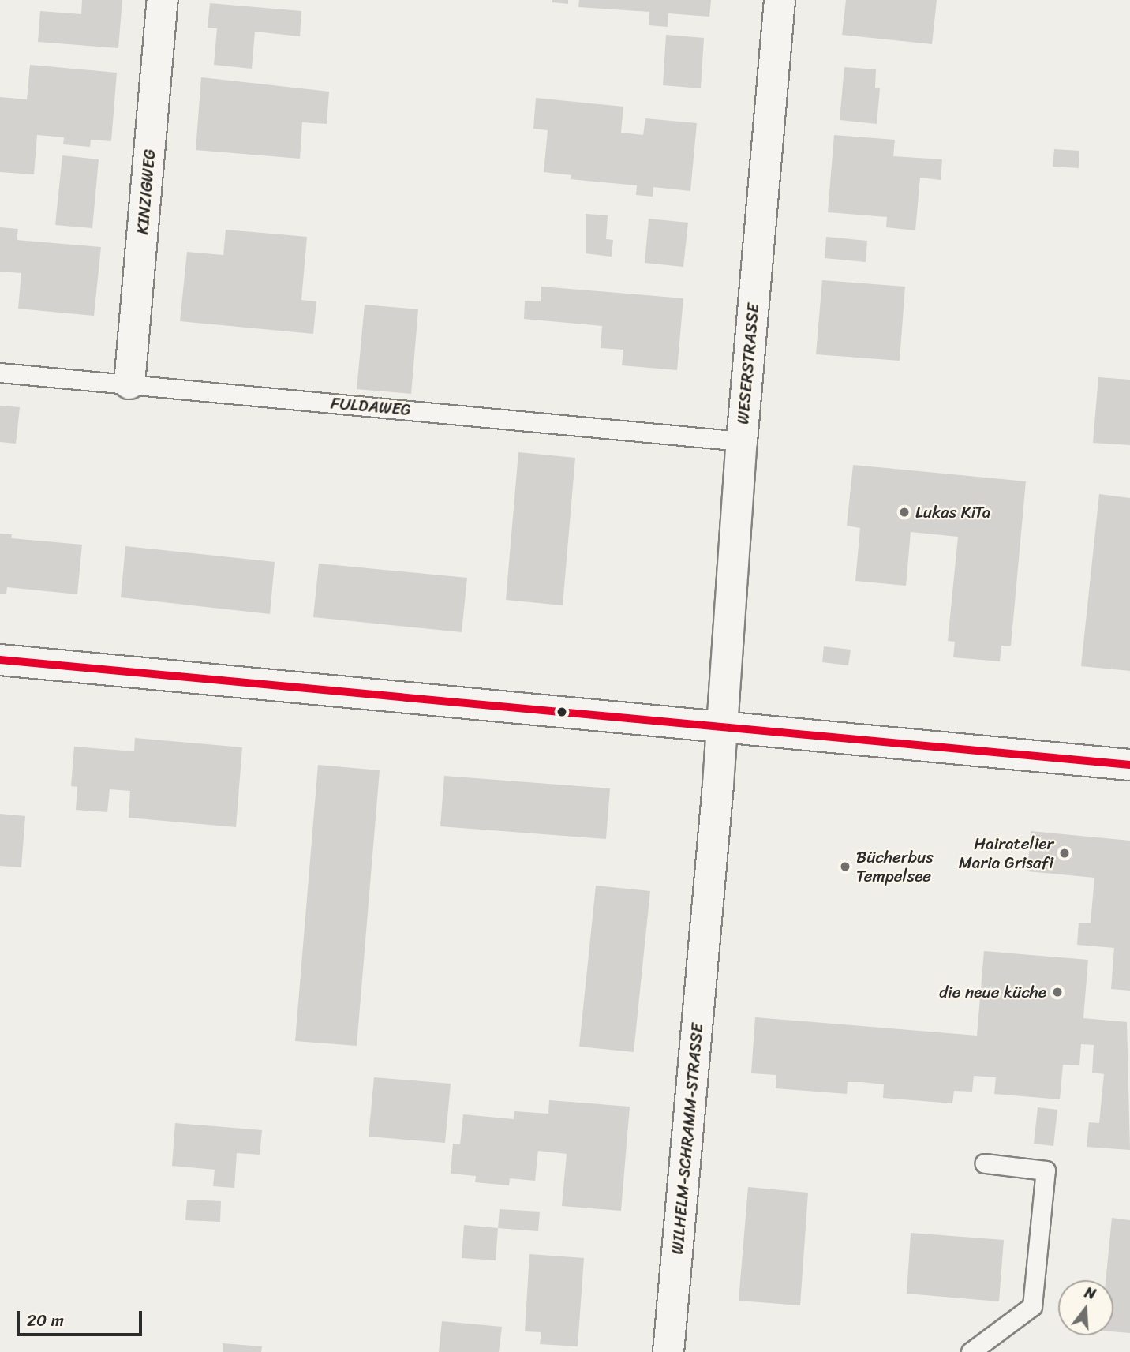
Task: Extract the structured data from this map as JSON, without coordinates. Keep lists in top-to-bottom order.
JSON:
{
  "streets": {
    "street": ["KINZIGWEG", "WESERSTRASSE", "WILHELM-SCHRAMM-STRASSE"],
    "lane": ["FULDAWEG"]
  },
  "crossings": [
    ["KINZIGWEG", "FULDAWEG"],
    ["WESERSTRASSE", "FULDAWEG"],
    ["WESERSTRASSE", "WILHELM-SCHRAMM-STRASSE"]
  ],
  "places": [
    "Lukas KiTa",
    "Hairatelier Maria Grisafi",
    "Bücherbus Tempelsee",
    "die neue küche"
  ],
  "scale_bar": "20 m",
  "north": "top"
}
